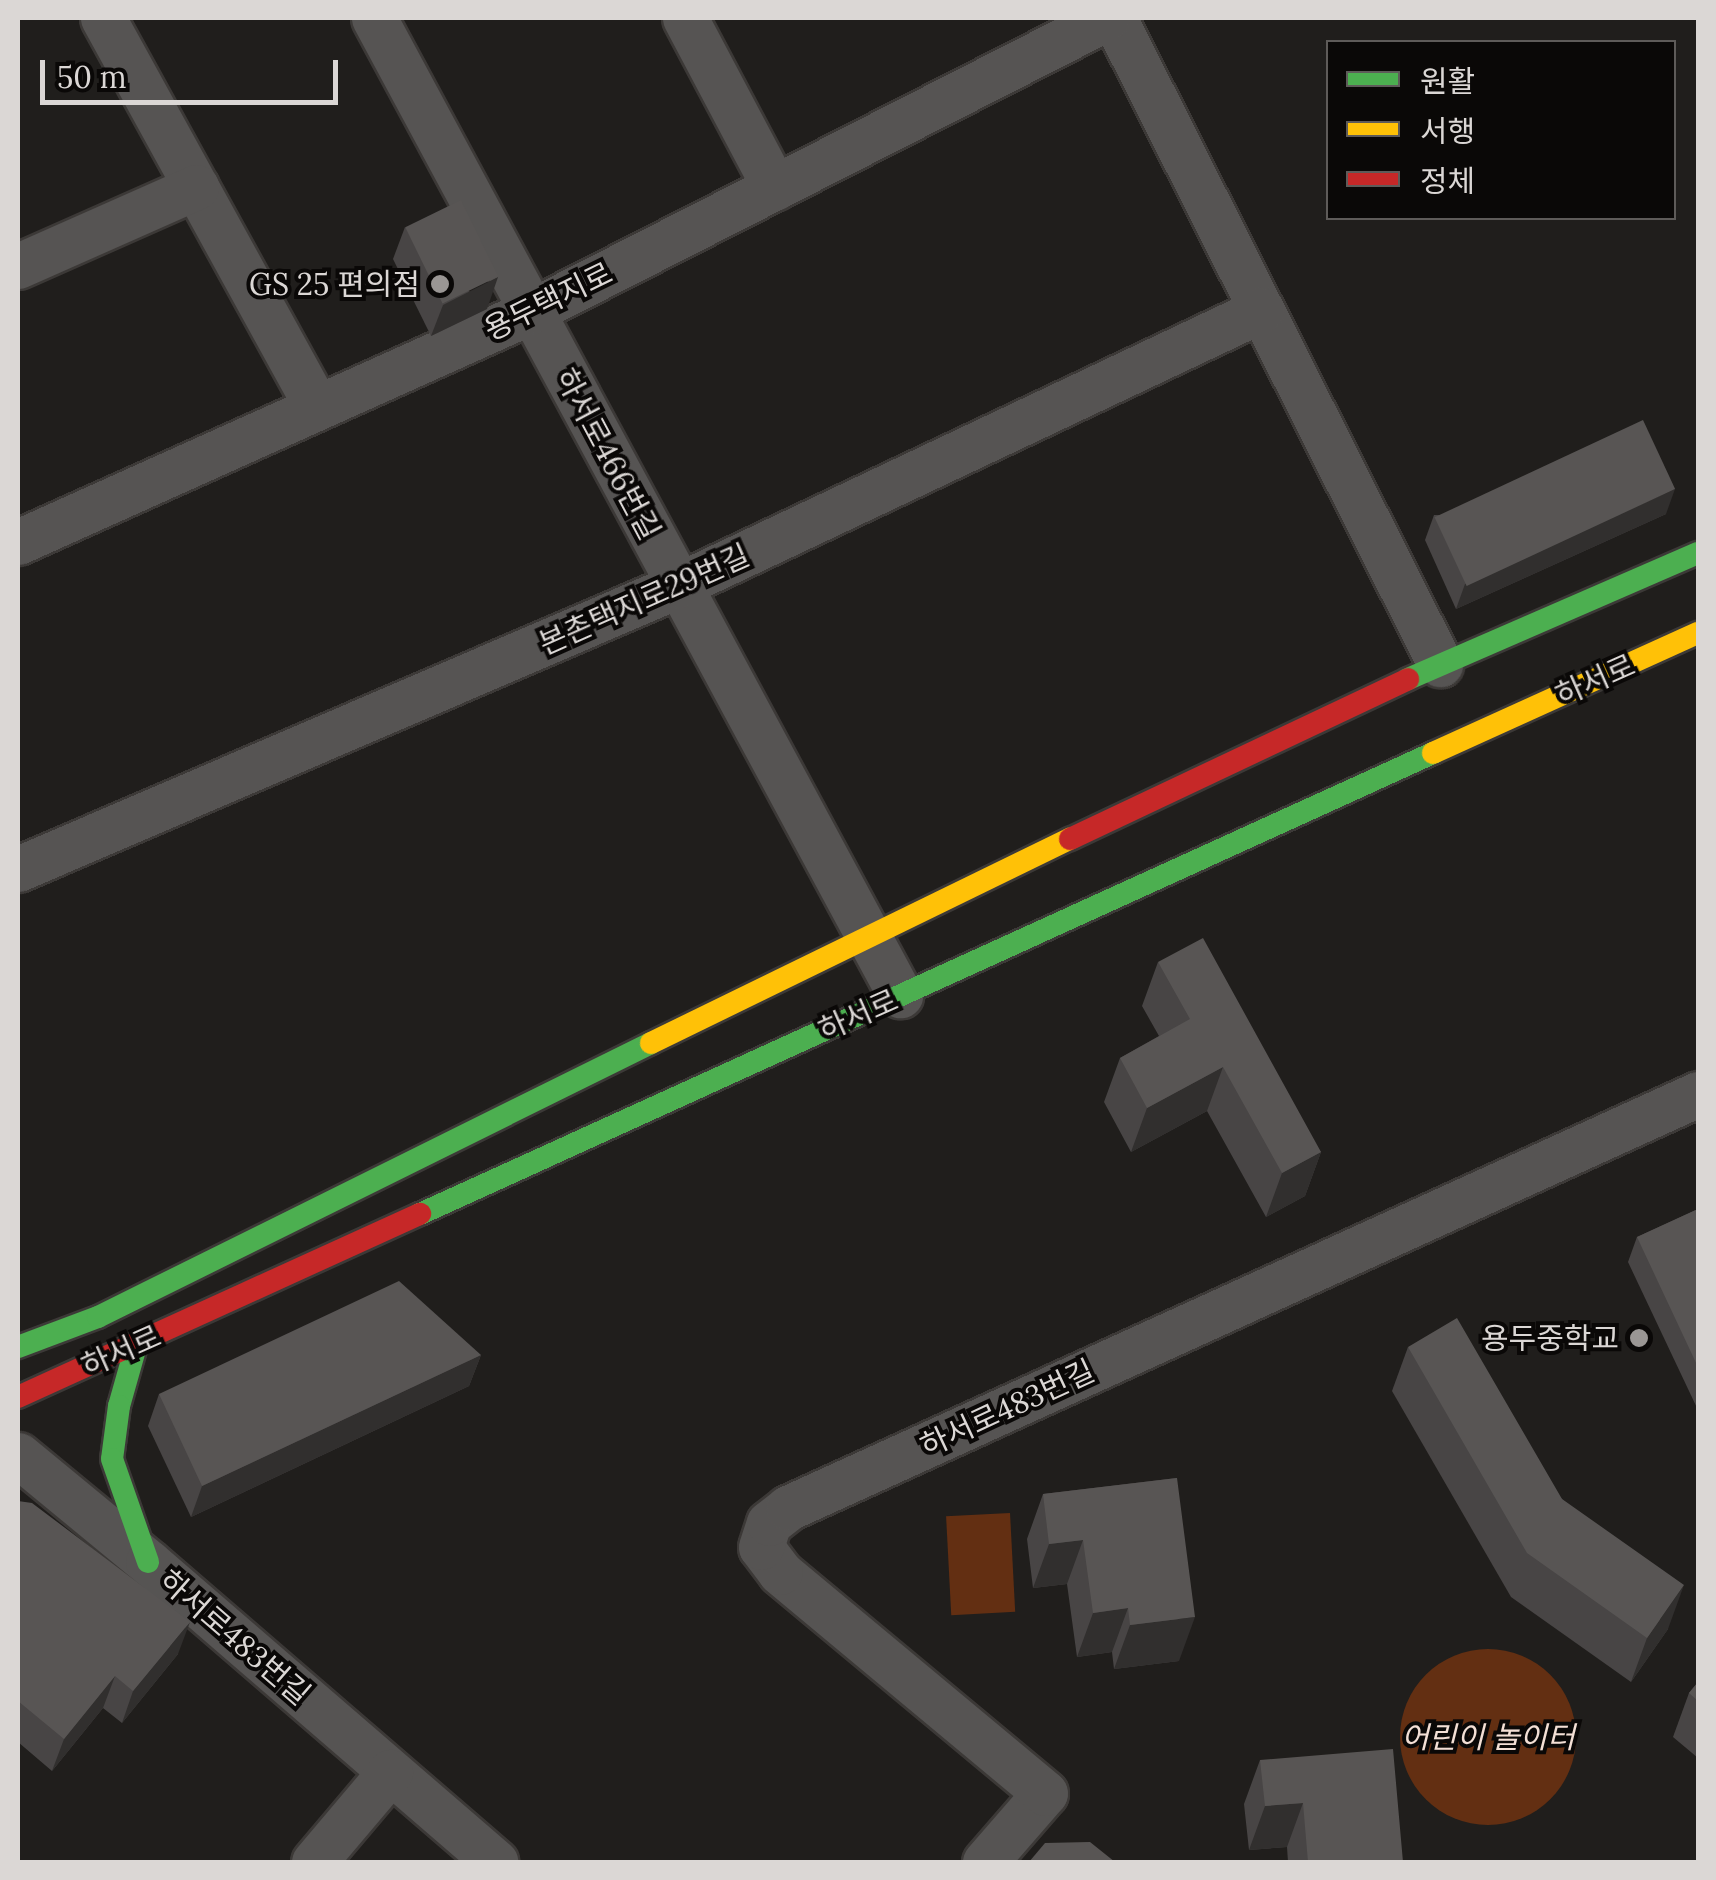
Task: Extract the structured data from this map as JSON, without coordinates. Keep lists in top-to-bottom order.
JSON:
{
  "streets": {
    "main road": ["하서로"],
    "street": [
      "용두택지로",
      "하서로466번길",
      "본촌택지로29번길",
      "하서로483번길"
    ]
  },
  "crossings": [
    ["용두택지로", "하서로466번길"],
    ["용두택지로", "본촌택지로29번길"],
    ["하서로466번길", "본촌택지로29번길"],
    ["하서로466번길", "하서로"]
  ],
  "parks": ["어린이 놀이터"],
  "places": ["GS 25 편의점", "용두중학교"],
  "legend": ["원활", "서행", "정체"],
  "scale_bar": "50 m"
}
